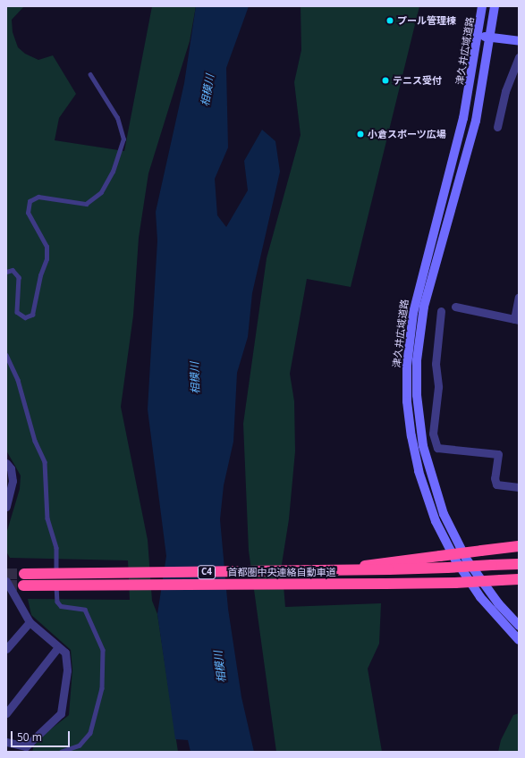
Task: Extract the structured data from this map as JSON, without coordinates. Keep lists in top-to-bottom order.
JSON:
{
  "streets": {
    "highway": ["C4", "首都圏中央連絡自動車道"],
    "main road": ["津久井広域道路"]
  },
  "water": ["相模川"],
  "places": ["プール管理棟", "テニス受付", "小倉スポーツ広場"],
  "scale_bar": "50 m"
}
